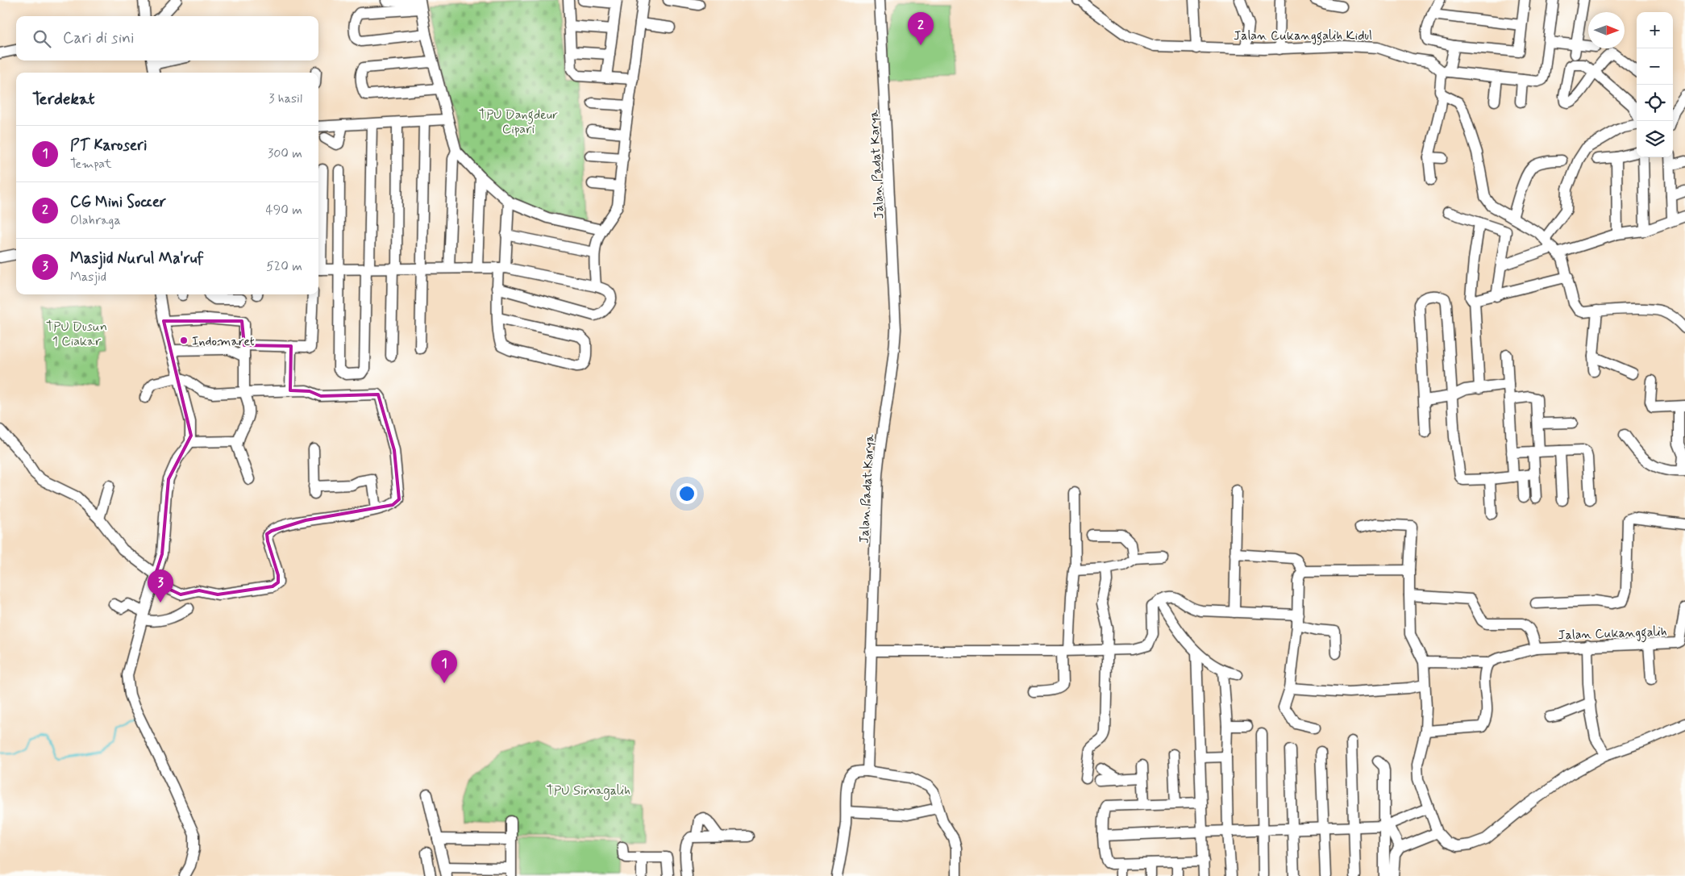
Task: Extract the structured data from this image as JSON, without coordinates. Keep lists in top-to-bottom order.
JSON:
{
  "streets": {
    "street": ["Jalan Cukanggalih Kidul", "Jalan Padat Karya", "Jalan Cukanggalih"]
  },
  "parks": ["TPU Dangdeur Cipari", "TPU Dusun 1 Ciakar", "TPU Sirnagalih"],
  "places": ["Indomaret"],
  "north": "right",
  "page": {
    "map_buttons": ["+", "−"],
    "pins": ["2", "3", "1"],
    "search": "Cari di sini",
    "heading": ["Terdekat", "3 hasil"],
    "list": [
      {
        "mark": "1",
        "name": "PT Karoseri",
        "note": "Tempat",
        "value": "300 m"
      },
      {
        "mark": "2",
        "name": "CG Mini Soccer",
        "note": "Olahraga",
        "value": "490 m"
      },
      {
        "mark": "3",
        "name": "Masjid Nurul Ma'ruf",
        "note": "Masjid",
        "value": "520 m"
      }
    ]
  }
}
